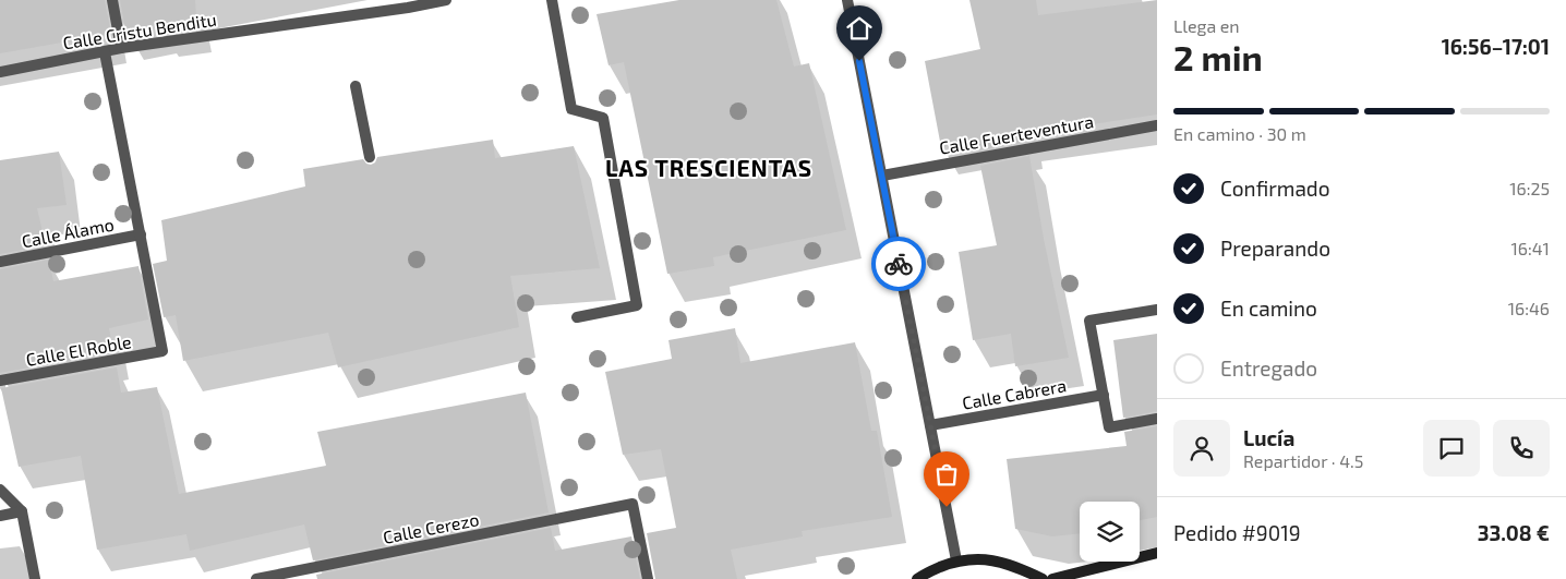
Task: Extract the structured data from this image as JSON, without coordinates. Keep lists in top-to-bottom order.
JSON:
{
  "streets": {
    "street": [
      "Calle Cristu Benditu",
      "Calle Fuerteventura",
      "Calle Álamo",
      "Calle El Roble",
      "Calle Cabrera",
      "Calle Cerezo"
    ]
  },
  "crossings": [
    ["Calle Álamo", "Calle El Roble"]
  ],
  "districts": ["LAS TRESCIENTAS"],
  "page": {
    "heading": ["2 min", "Llega en", "16:56–17:01"],
    "panel": [
      "Lucía",
      "Repartidor · 4.5",
      "Pedido #9019",
      "33.08 €"
    ],
    "bar": "En camino · 30 m",
    "list": [
      ["Confirmado", "16:25"],
      ["Preparando", "16:41"],
      ["En camino", "16:46"],
      "Entregado"
    ]
  }
}
